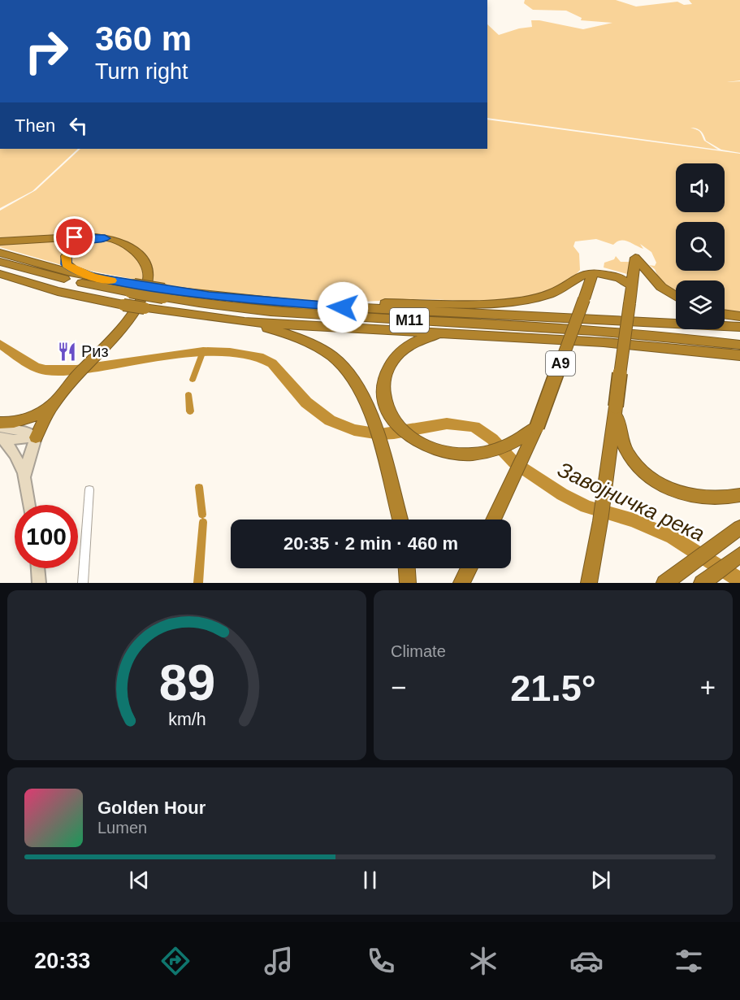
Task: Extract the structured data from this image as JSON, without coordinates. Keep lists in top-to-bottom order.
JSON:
{
  "streets": {
    "highway": ["M11", "A9"]
  },
  "water": ["Завојничка река"],
  "places": {
    "restaurant": ["Риз"]
  },
  "page": {
    "turn": ["360 m", "Turn right"],
    "then": "Then",
    "limit": "100",
    "trip": "20:35 · 2 min · 460 m",
    "tile": "Climate",
    "heat": ["−", "21.5°", "+"],
    "song": ["Golden Hour", "Lumen"],
    "tabs": "20:33",
    "gauge": ["89", "km/h"]
  }
}
